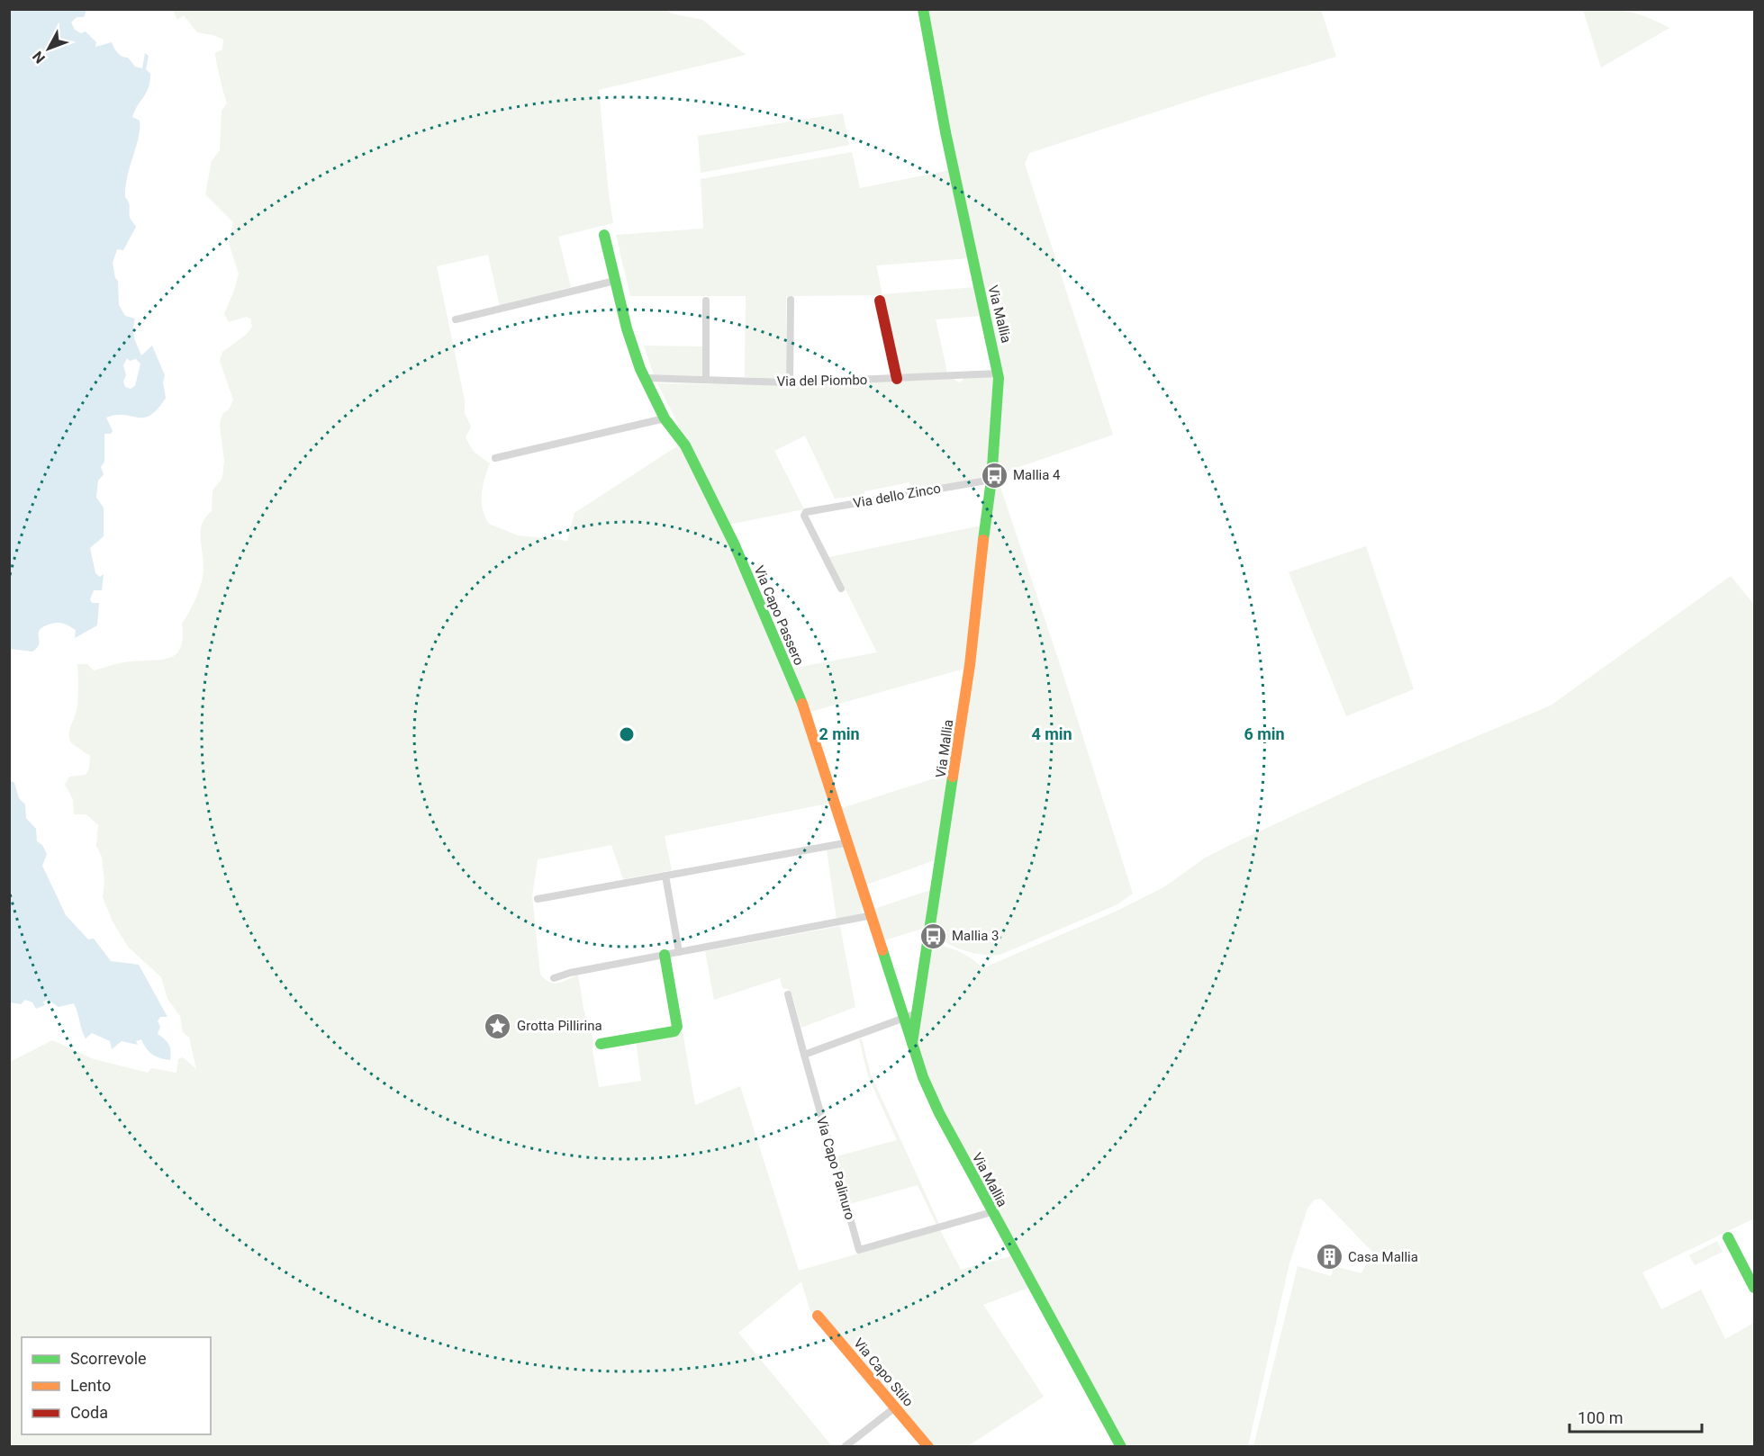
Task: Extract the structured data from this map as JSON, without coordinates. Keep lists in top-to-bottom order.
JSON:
{
  "streets": {
    "street": [
      "Via Mallia",
      "Via del Piombo",
      "Via dello Zinco",
      "Via Capo Passero",
      "Via Capo Palinuro",
      "Via Capo Stilo"
    ]
  },
  "crossings": [
    ["Via Mallia", "Via del Piombo"],
    ["Via Mallia", "Via dello Zinco"],
    ["Via Mallia", "Via Capo Passero"],
    ["Via Mallia", "Via Capo Palinuro"],
    ["Via del Piombo", "Via Capo Passero"]
  ],
  "places": {
    "bus stop": ["Mallia 4", "Mallia 3"],
    "place": ["Grotta Pillirina"],
    "building": ["Casa Mallia"]
  },
  "legend": ["Scorrevole", "Lento", "Coda"],
  "scale_bar": "100 m",
  "north": "bottom left",
  "rings": ["2 min", "4 min", "6 min"]
}
